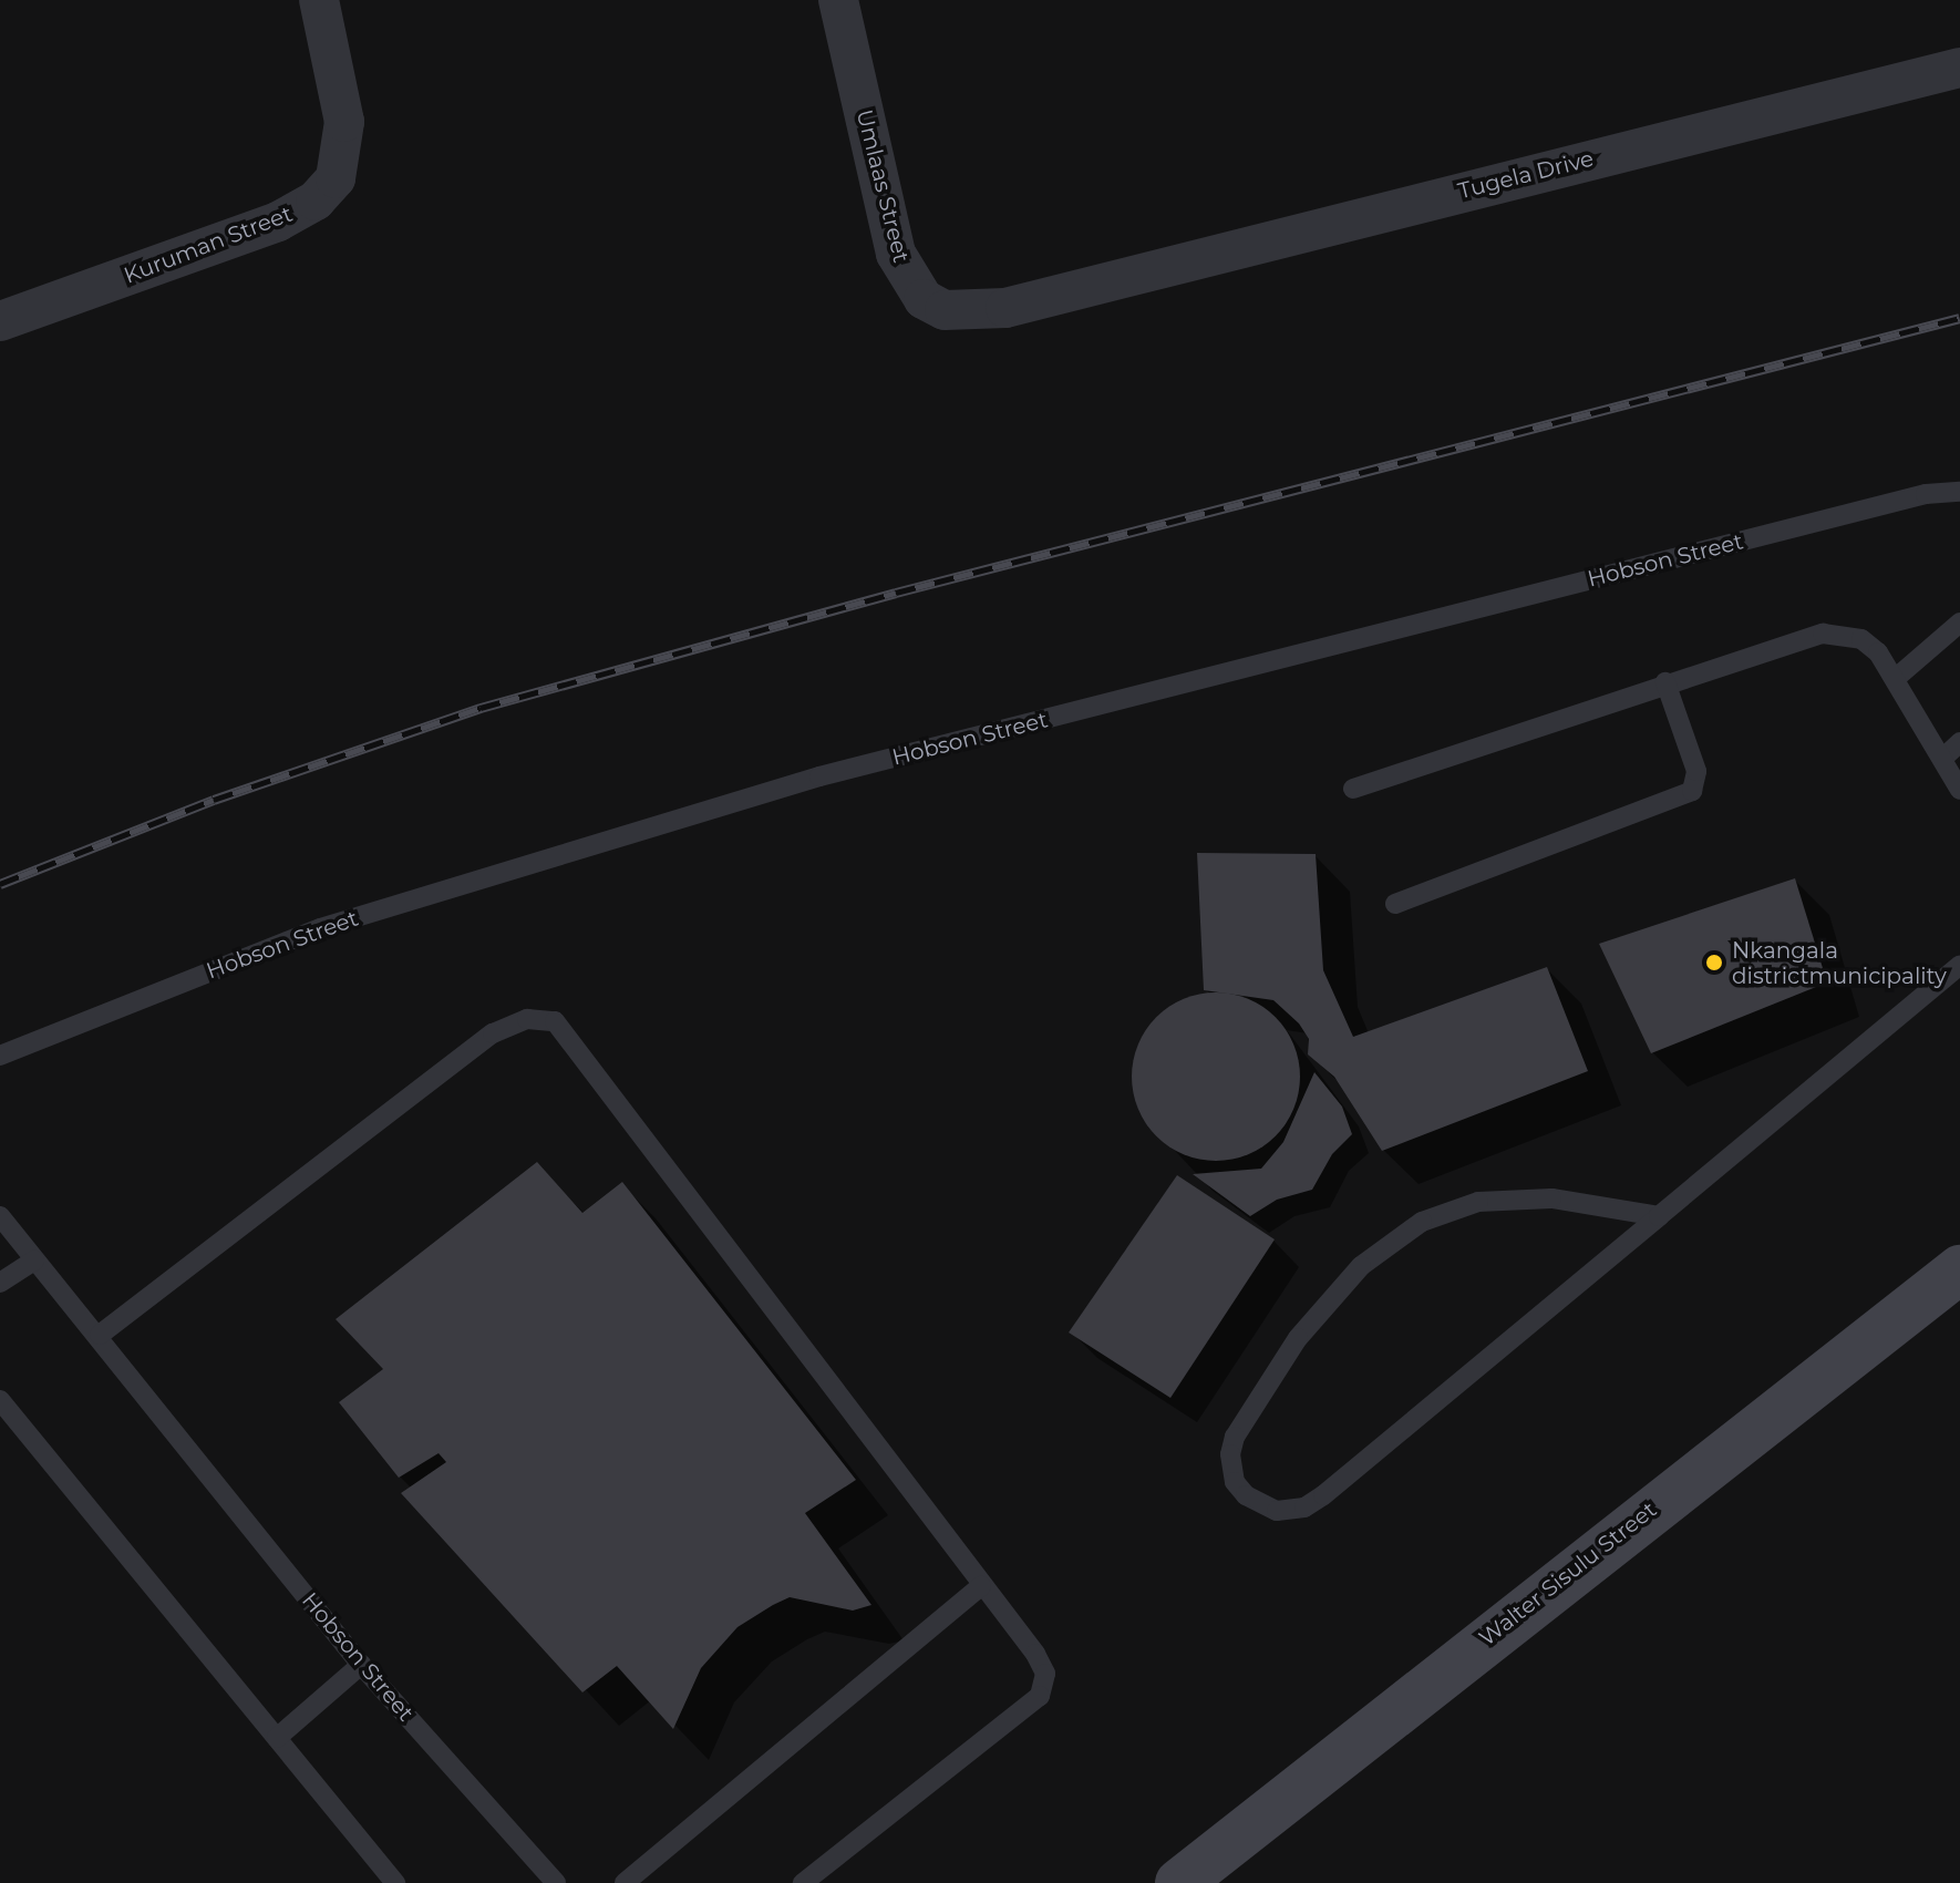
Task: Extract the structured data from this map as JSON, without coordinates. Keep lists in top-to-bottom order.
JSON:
{
  "streets": {
    "main road": ["Walter Sisulu Street"],
    "street": ["Tugela Drive", "Umlaas Street", "Kuruman Street"],
    "lane": ["Hobson Street"]
  },
  "crossings": [
    ["Tugela Drive", "Umlaas Street"]
  ],
  "places": ["Nkangala districtmunicipality"]
}
